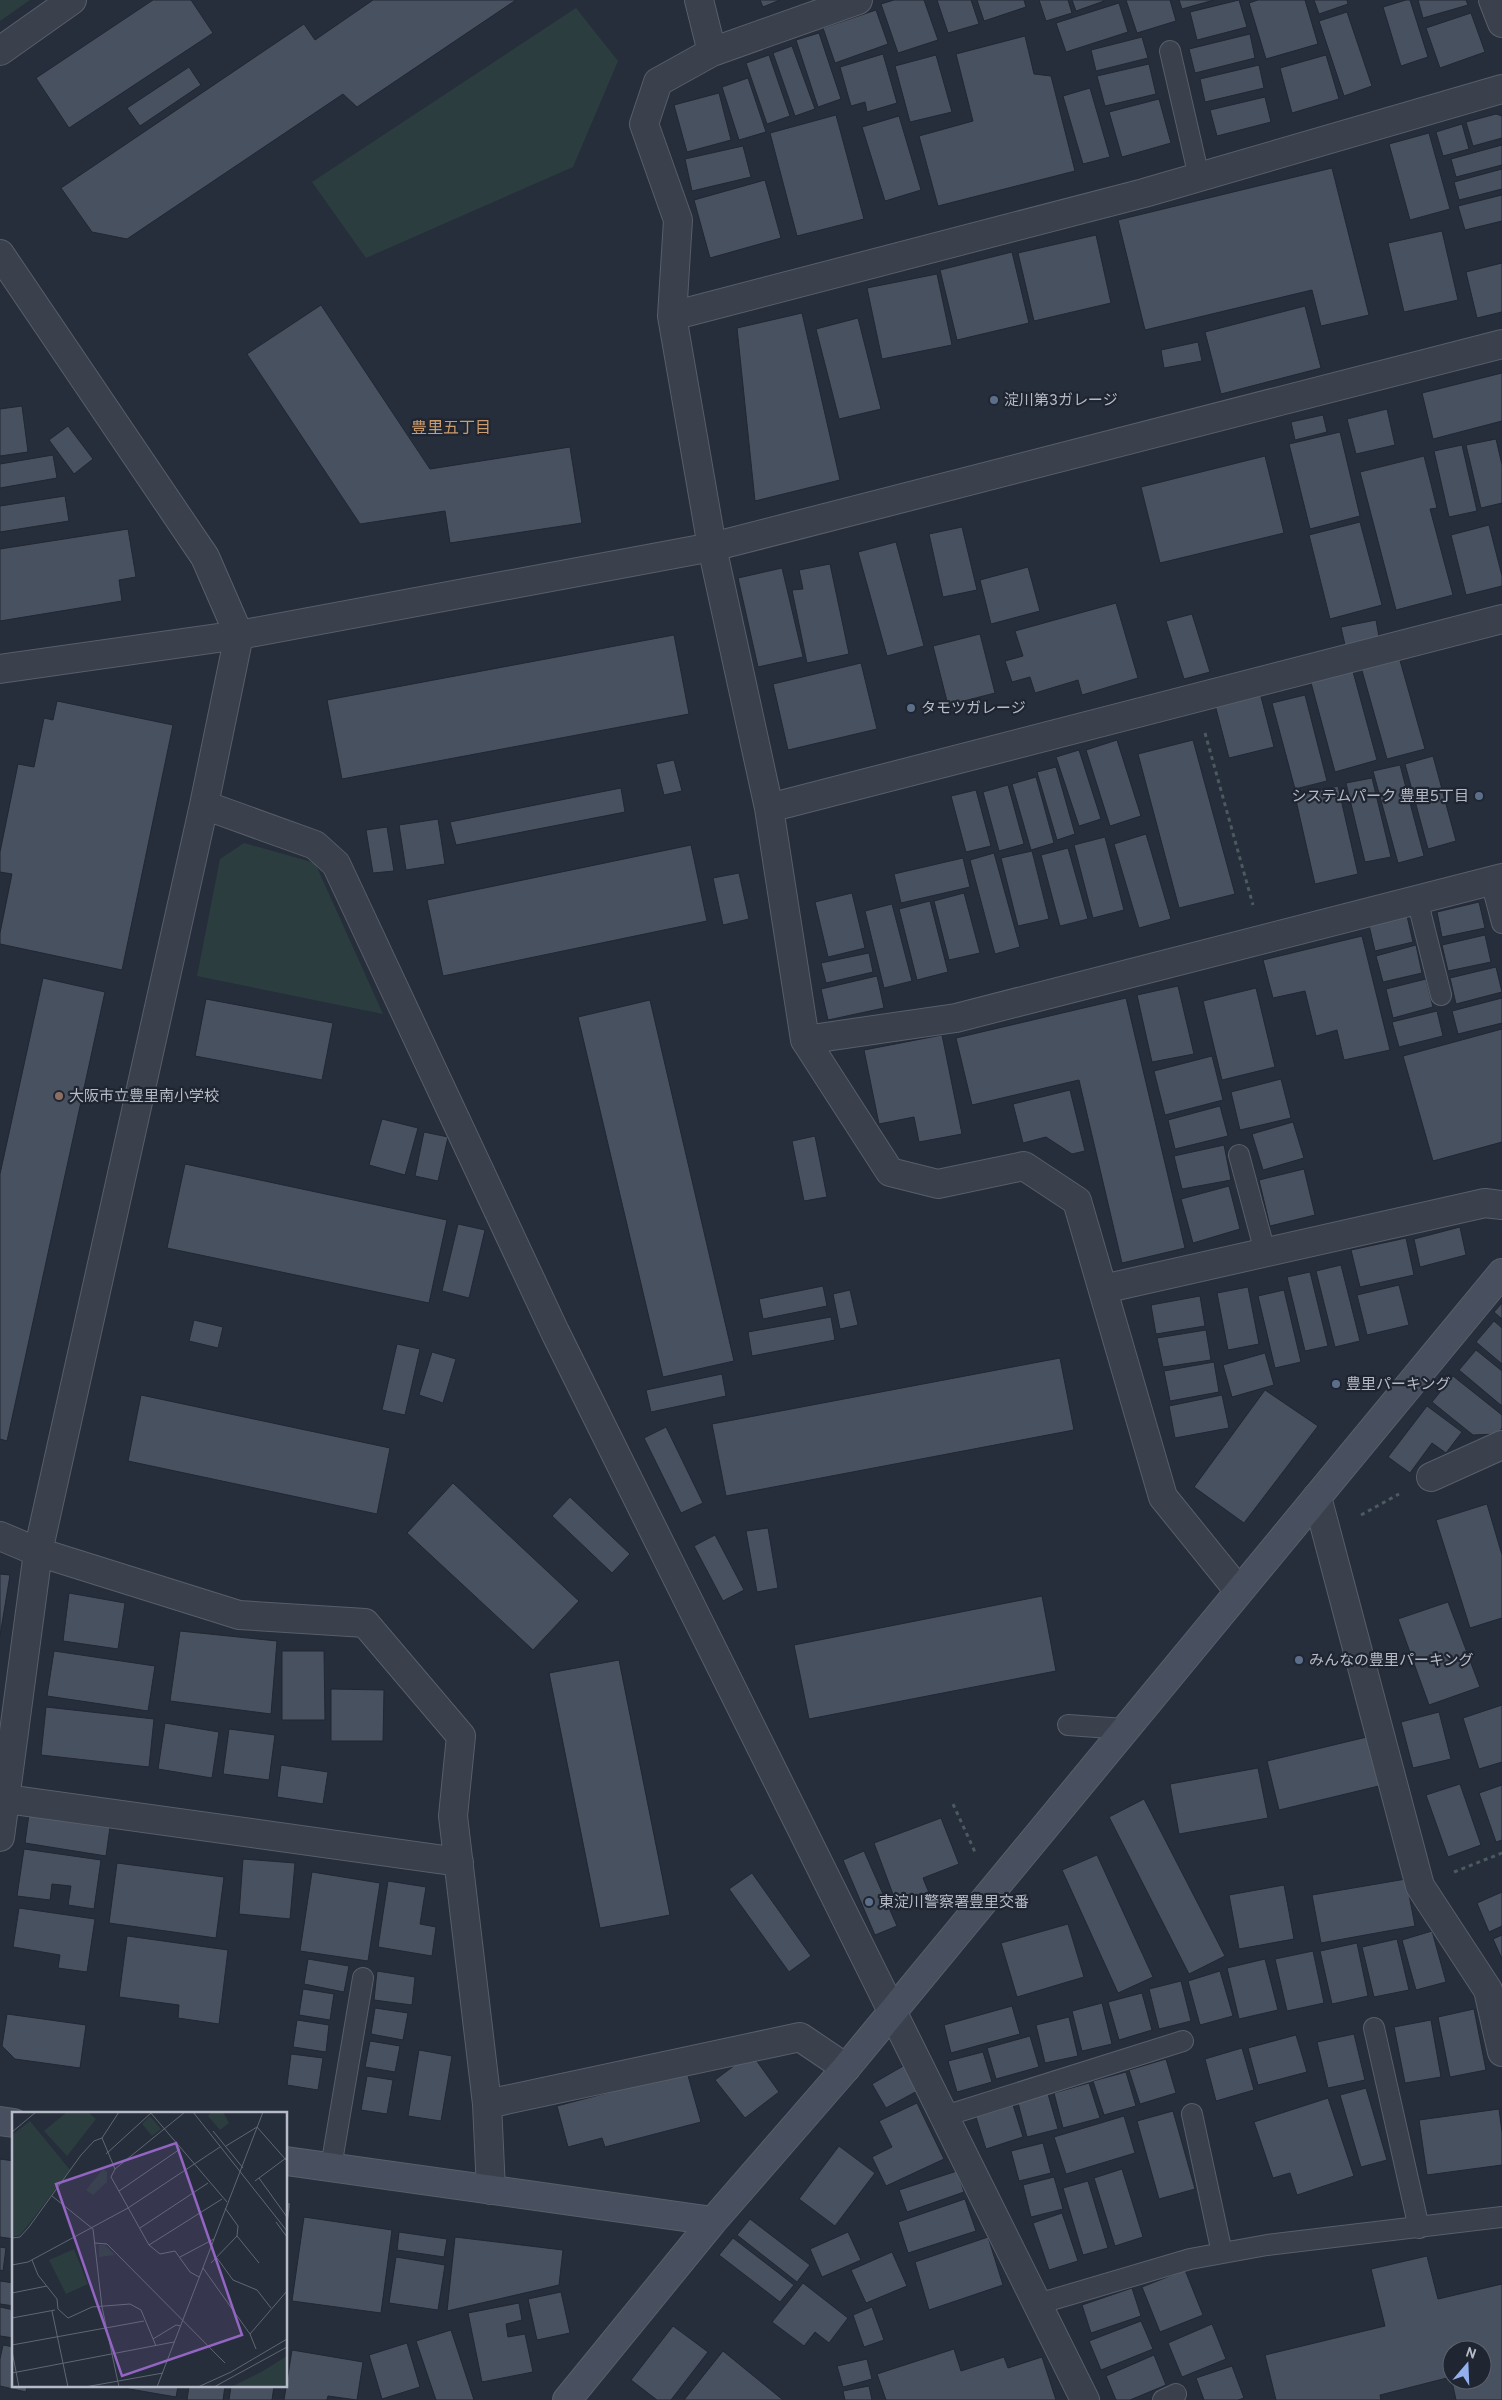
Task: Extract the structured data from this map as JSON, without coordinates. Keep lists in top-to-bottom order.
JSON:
{
  "districts": ["豊里五丁目"],
  "places": [
    "淀川第3ガレージ",
    "タモツガレージ",
    "システムパーク 豊里5丁目",
    "大阪市立豊里南小学校",
    "豊里パーキング",
    "みんなの豊里パーキング",
    "東淀川警察署豊里交番"
  ],
  "north": "top"
}
